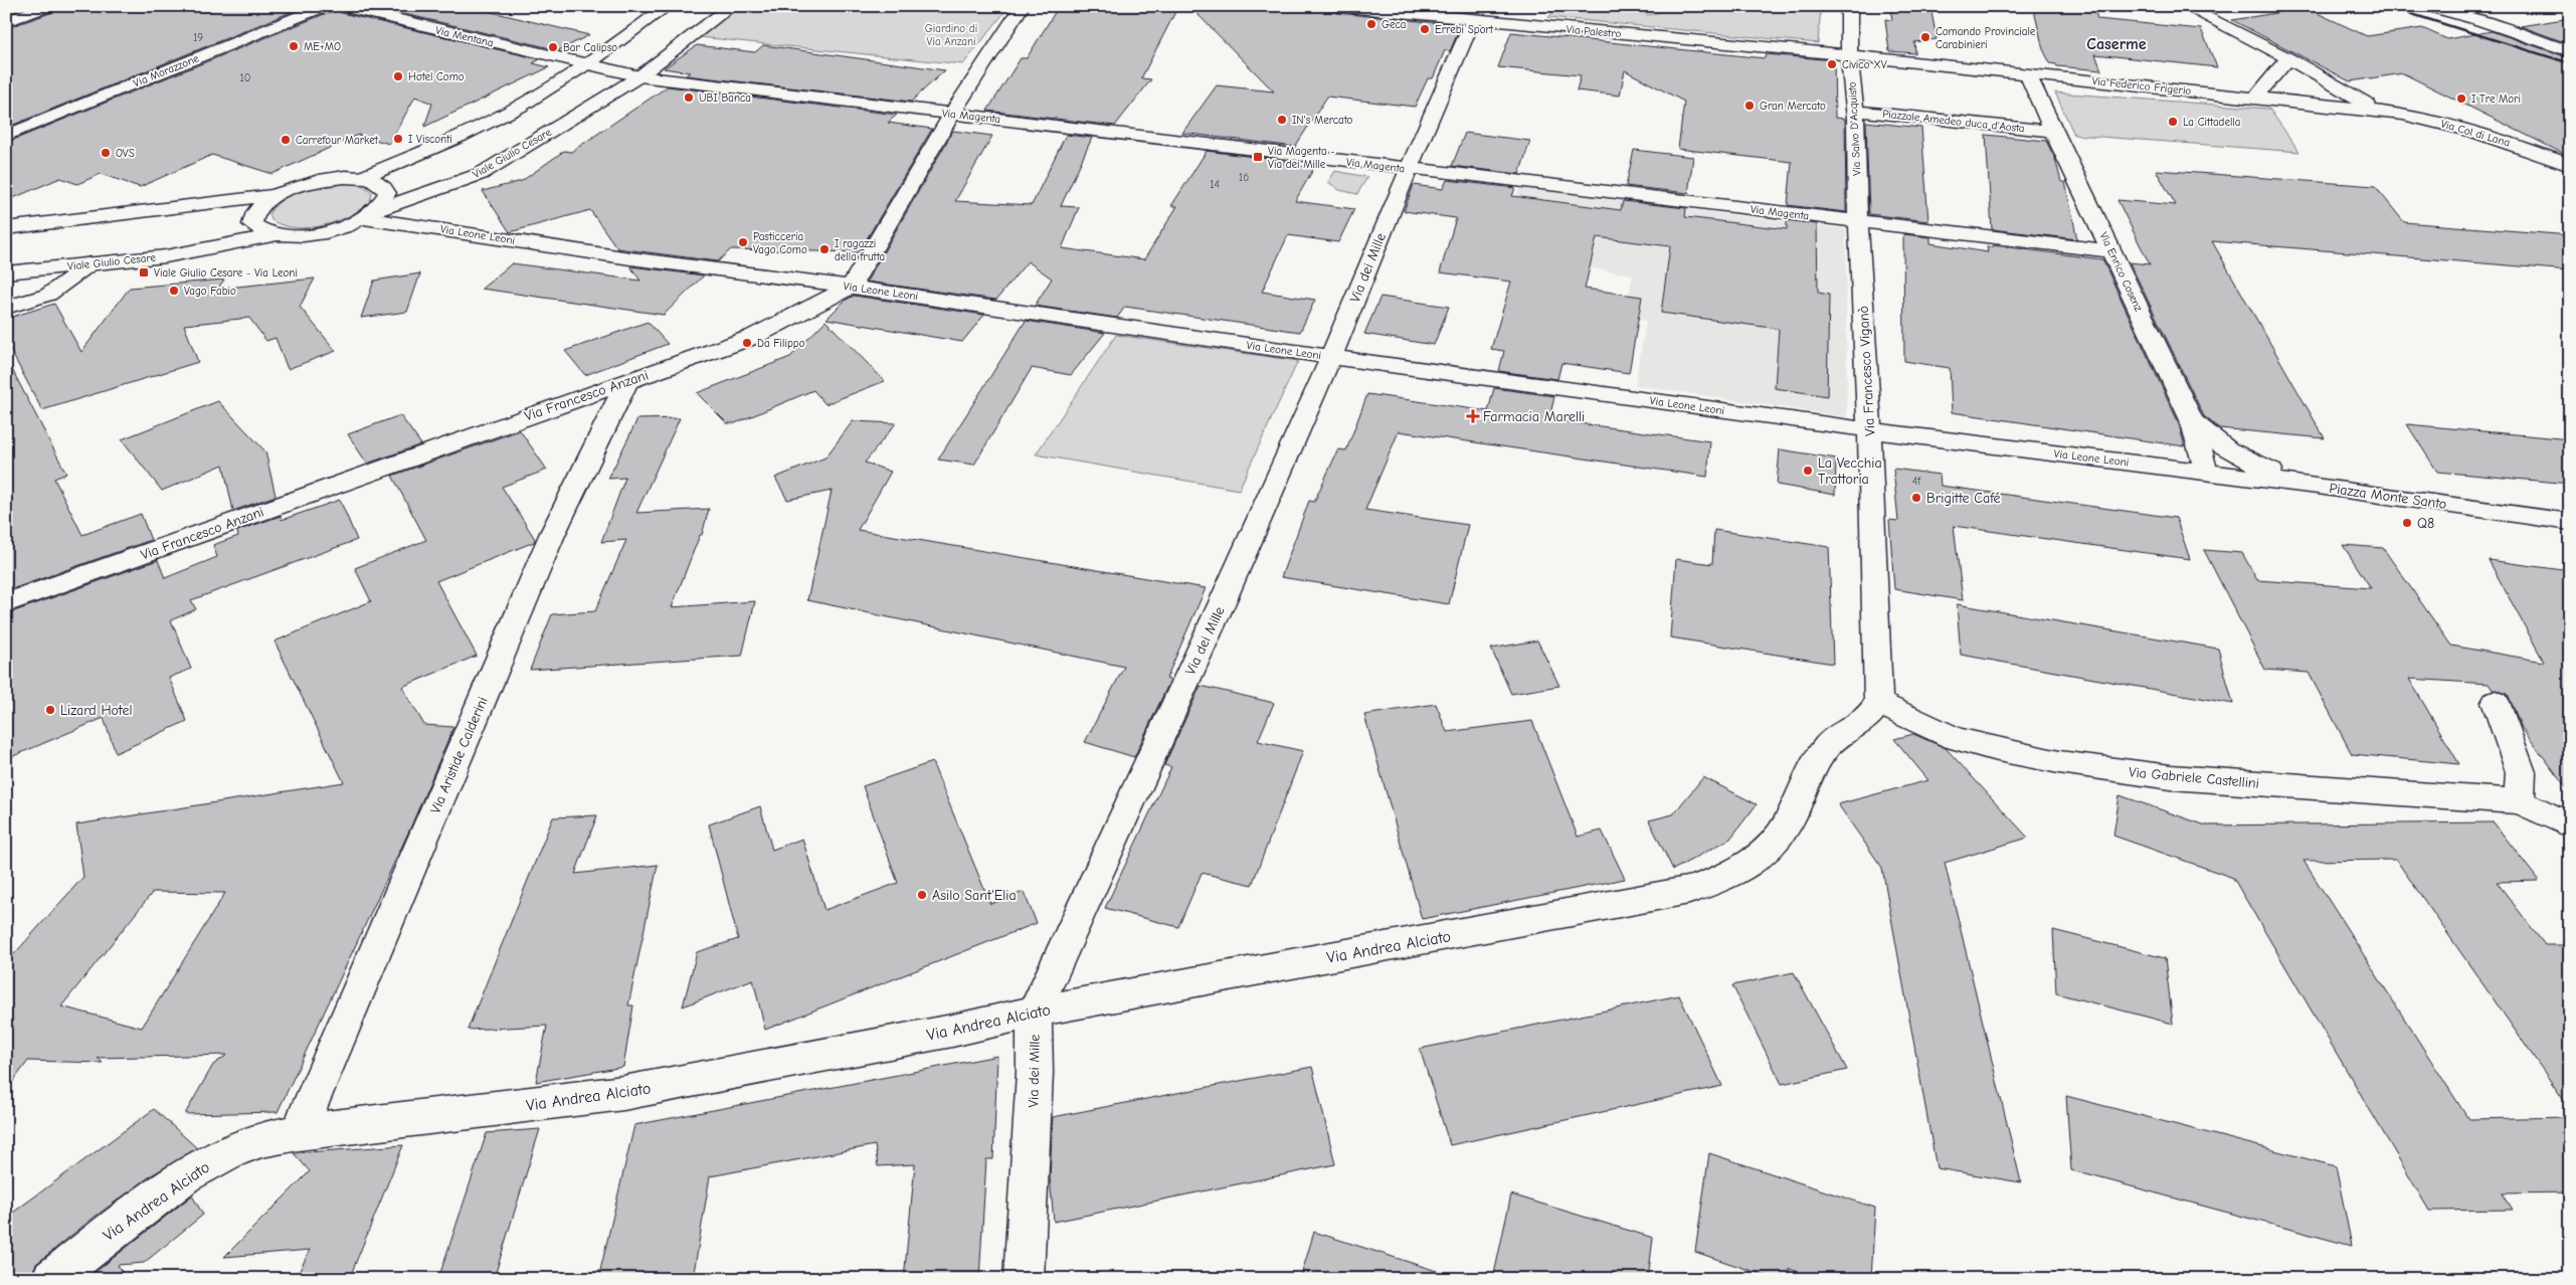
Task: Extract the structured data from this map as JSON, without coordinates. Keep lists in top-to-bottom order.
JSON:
{
  "streets": {
    "street": [
      "Via Palestro",
      "Via Mentana",
      "Via Morazzone",
      "Via Federico Frigerio",
      "Via Magenta",
      "Piazzale Amedeo duca d'Aosta",
      "Via Salvo D'Acquisto",
      "Via Col di Lana",
      "Viale Giulio Cesare",
      "Via Leone Leoni",
      "Via dei Mille",
      "Via Enrico Cosenz",
      "Via Francesco Viganò",
      "Via Francesco Anzani",
      "Piazza Monte Santo",
      "Via Aristide Calderini",
      "Via Gabriele Castellini",
      "Via Andrea Alciato"
    ]
  },
  "crossings": [
    ["Via Palestro", "Via Salvo D'Acquisto"],
    ["Via Palestro", "Via dei Mille"],
    ["Via Mentana", "Via Magenta"],
    ["Via Mentana", "Viale Giulio Cesare"],
    ["Via Federico Frigerio", "Via Col di Lana"],
    ["Via Federico Frigerio", "Via Enrico Cosenz"],
    ["Via Magenta", "Via Salvo D'Acquisto"],
    ["Via Magenta", "Viale Giulio Cesare"],
    ["Via Magenta", "Via dei Mille"],
    ["Via Magenta", "Via Enrico Cosenz"],
    ["Via Magenta", "Via Francesco Viganò"],
    ["Piazzale Amedeo duca d'Aosta", "Via Salvo D'Acquisto"],
    ["Piazzale Amedeo duca d'Aosta", "Via Enrico Cosenz"],
    ["Via Salvo D'Acquisto", "Via Francesco Viganò"],
    ["Viale Giulio Cesare", "Via Leone Leoni"],
    ["Via Leone Leoni", "Via dei Mille"],
    ["Via Leone Leoni", "Via Enrico Cosenz"],
    ["Via Leone Leoni", "Via Francesco Viganò"],
    ["Via Leone Leoni", "Via Francesco Anzani"],
    ["Via Leone Leoni", "Piazza Monte Santo"],
    ["Via dei Mille", "Via Andrea Alciato"],
    ["Via Enrico Cosenz", "Piazza Monte Santo"],
    ["Via Francesco Viganò", "Via Gabriele Castellini"],
    ["Via Francesco Viganò", "Via Andrea Alciato"],
    ["Via Francesco Anzani", "Via Aristide Calderini"],
    ["Via Aristide Calderini", "Via Andrea Alciato"],
    ["Via Gabriele Castellini", "Via Andrea Alciato"]
  ],
  "districts": ["Caserme"],
  "parks": ["Giardino di Via Anzani"],
  "places": {
    "other": [
      "Geca",
      "Errebi Sport",
      "Comando Provinciale Carabinieri",
      "ME+MO",
      "Bar Calipso",
      "Civico XV",
      "Hotel Como",
      "UBI Banca",
      "I Tre Mori",
      "Gran Mercato",
      "IN's Mercato",
      "La Cittadella",
      "I Visconti",
      "Carrefour Market",
      "OVS",
      "Pasticceria Vago Como",
      "I ragazzi della frutta",
      "Vago Fabio",
      "Da Filippo",
      "La Vecchia Trattoria",
      "Brigitte Café",
      "Q8",
      "Lizard Hotel",
      "Asilo Sant'Elia"
    ],
    "transit": ["Via Magenta - Via dei Mille", "Viale Giulio Cesare - Via Leoni"],
    "health": ["Farmacia Marelli"]
  },
  "house_numbers": [
    "19",
    "10",
    "16",
    "14",
    "4f"
  ]
}
